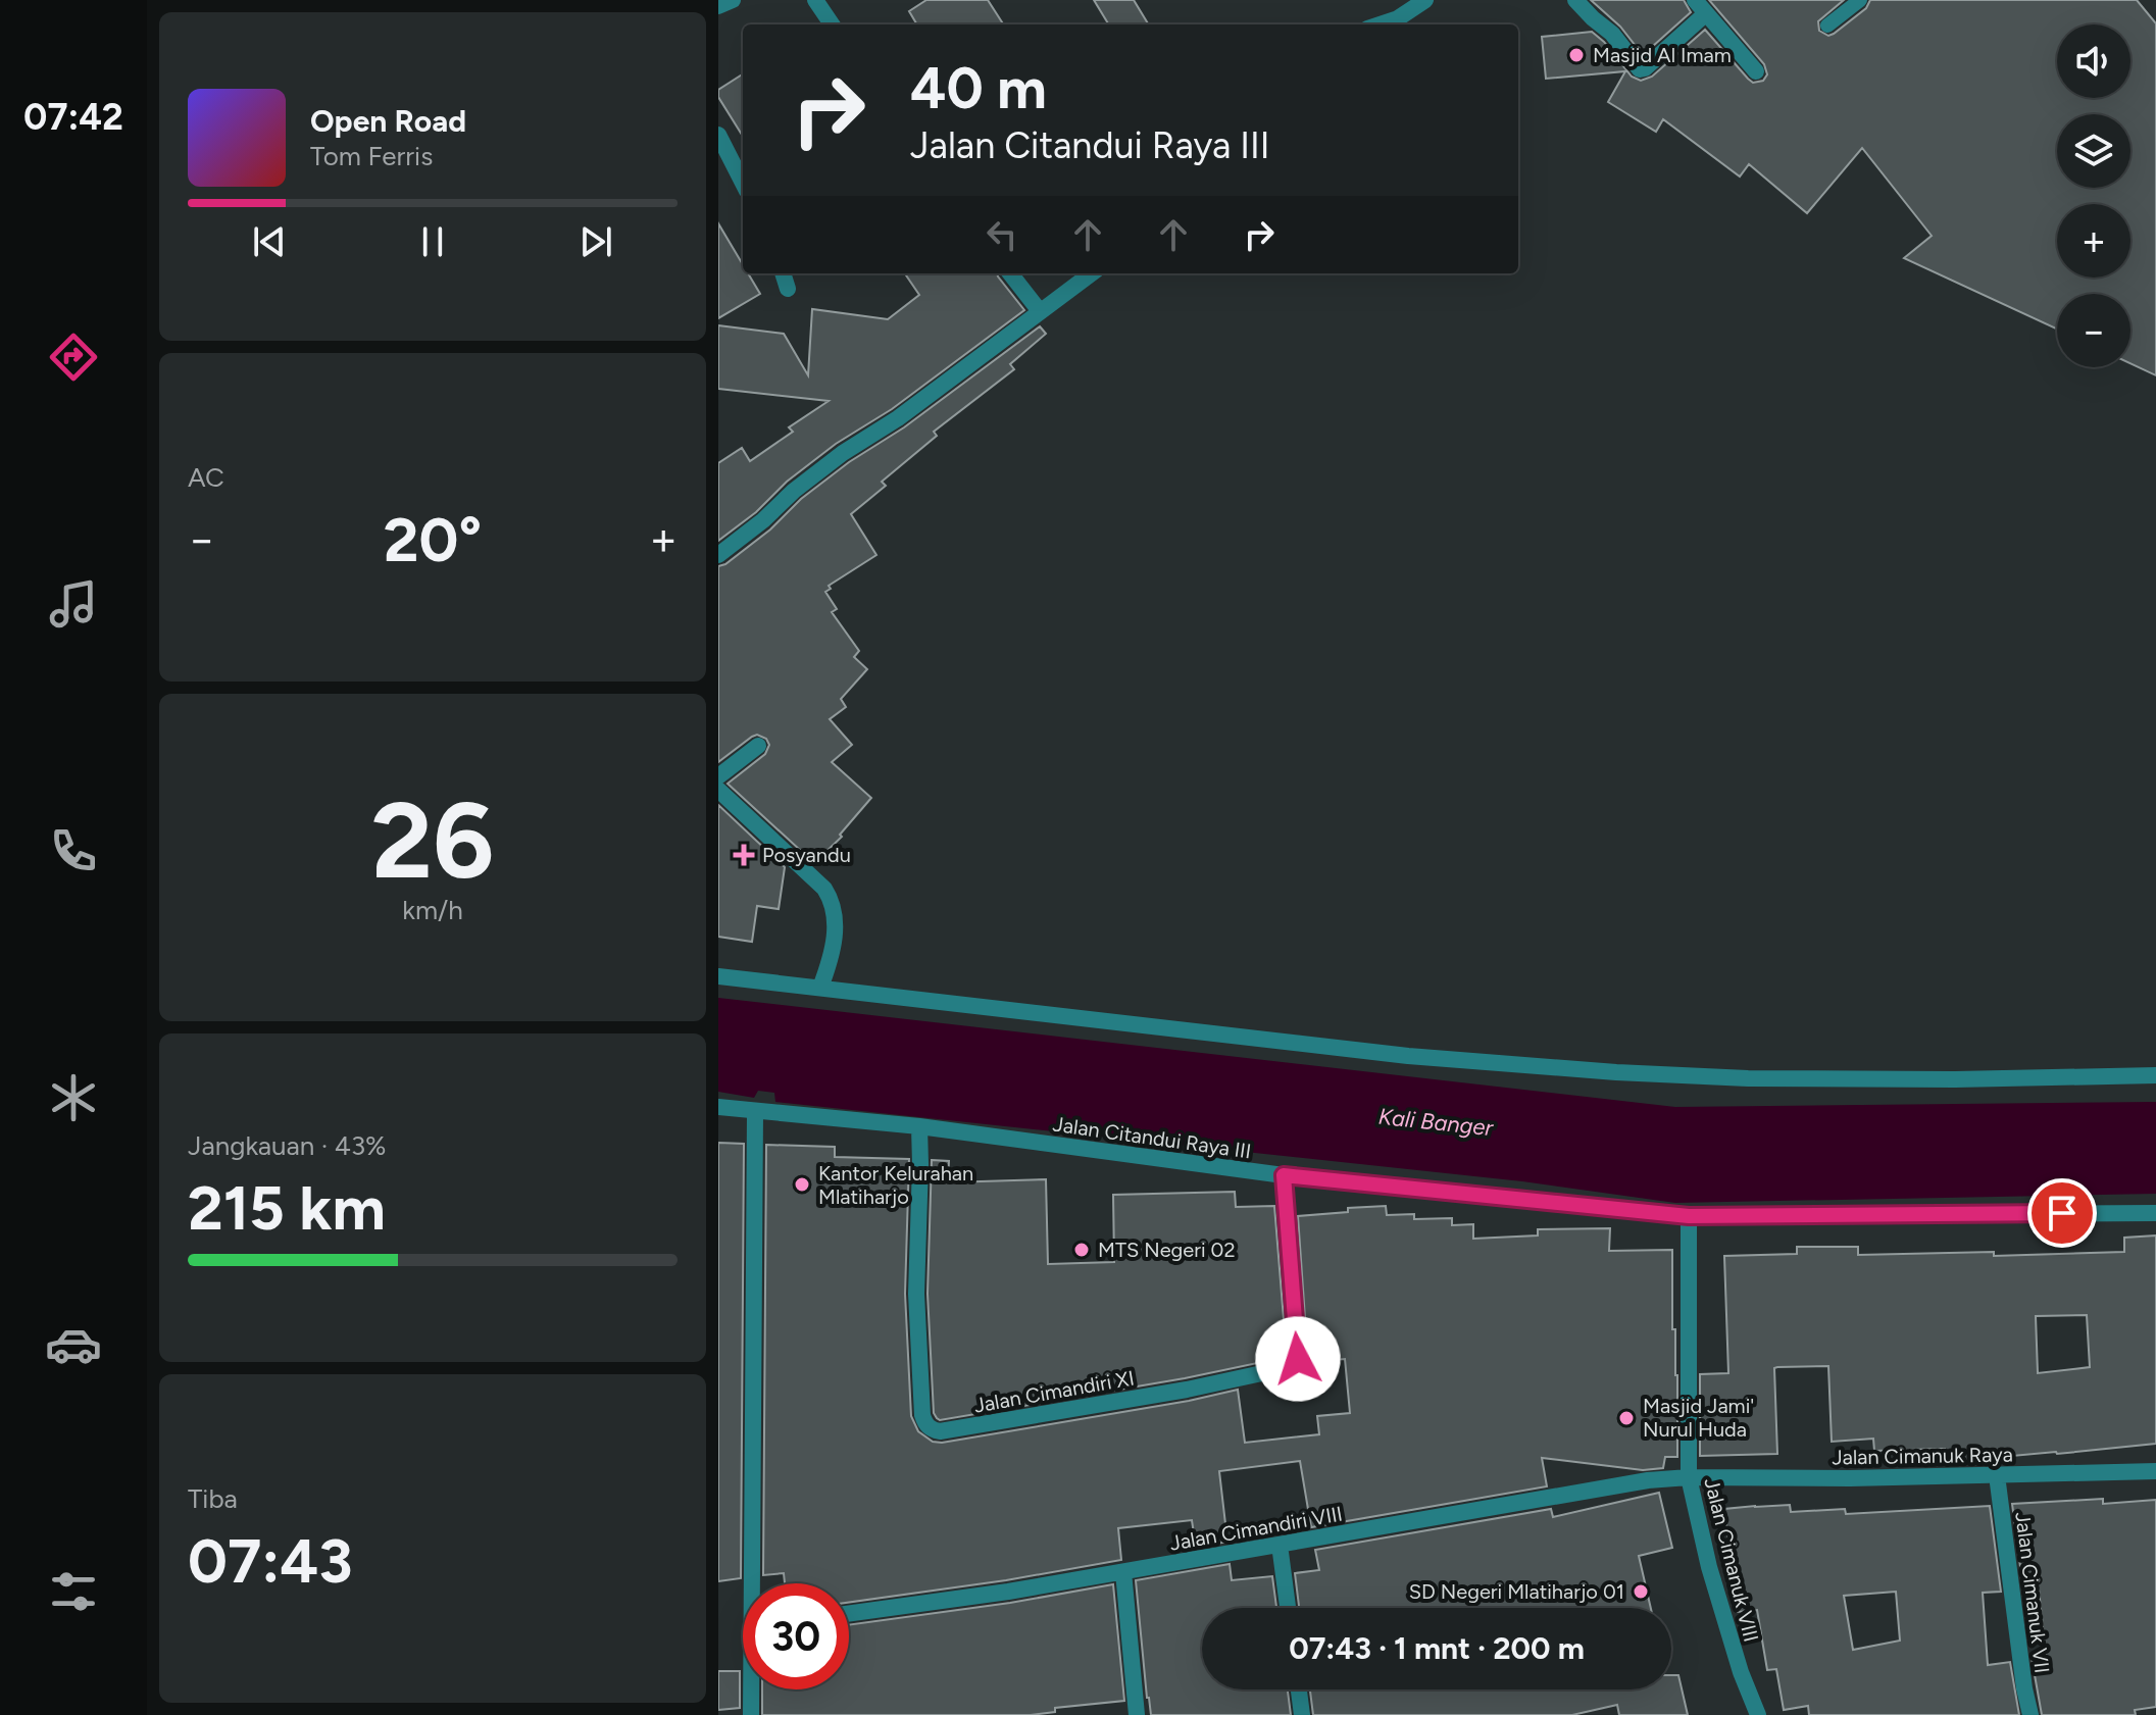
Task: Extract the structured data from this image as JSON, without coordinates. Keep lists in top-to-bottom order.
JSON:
{
  "streets": {
    "street": [
      "Jalan Citandui Raya III",
      "Jalan Cimandiri XI",
      "Jalan Cimanuk Raya",
      "Jalan Cimandiri VIII",
      "Jalan Cimanuk VIII",
      "Jalan Cimanuk VII"
    ]
  },
  "crossings": [
    ["Jalan Citandui Raya III", "Jalan Cimandiri XI"],
    ["Jalan Citandui Raya III", "Jalan Cimanuk VIII"],
    ["Jalan Cimanuk Raya", "Jalan Cimandiri VIII"],
    ["Jalan Cimanuk Raya", "Jalan Cimanuk VIII"],
    ["Jalan Cimanuk Raya", "Jalan Cimanuk VII"],
    ["Jalan Cimandiri VIII", "Jalan Cimanuk VIII"]
  ],
  "water": ["Kali Banger"],
  "places": {
    "other": [
      "Masjid Al Imam",
      "Kantor Kelurahan Mlatiharjo",
      "MTS Negeri 02",
      "Masjid Jami' Nurul Huda",
      "SD Negeri Mlatiharjo 01"
    ],
    "health": ["Posyandu"]
  },
  "page": {
    "tabs": "07:42",
    "map_buttons": ["+", "−"],
    "turn": ["40 m", "Jalan Citandui Raya III"],
    "song": ["Open Road", "Tom Ferris"],
    "tile": [
      "AC",
      ["26", "km/h"],
      ["Jangkauan · 43%", "215 km"],
      ["Tiba", "07:43"]
    ],
    "heat": ["−", "20°", "+"],
    "limit": "30",
    "trip": "07:43 · 1 mnt · 200 m"
  }
}
